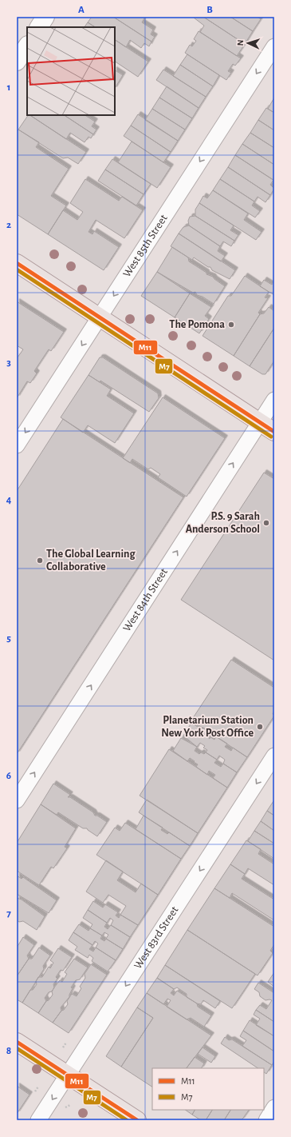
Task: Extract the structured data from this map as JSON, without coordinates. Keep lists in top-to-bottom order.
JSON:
{
  "streets": {
    "street": ["West 85th Street", "West 84th Street", "West 83rd Street"]
  },
  "one_way": ["West 85th Street", "West 84th Street", "West 83rd Street"],
  "places": [
    "The Pomona",
    "P.S. 9 Sarah Anderson School",
    "The Global Learning Collaborative",
    "Planetarium Station New York Post Office"
  ],
  "lines": ["transit line M11", "transit line M7"],
  "legend": ["M11", "M7"],
  "north": "left",
  "grid": {
    "columns": ["A", "B"],
    "rows": [
      "1",
      "2",
      "3",
      "4",
      "5",
      "6",
      "7",
      "8"
    ]
  }
}
